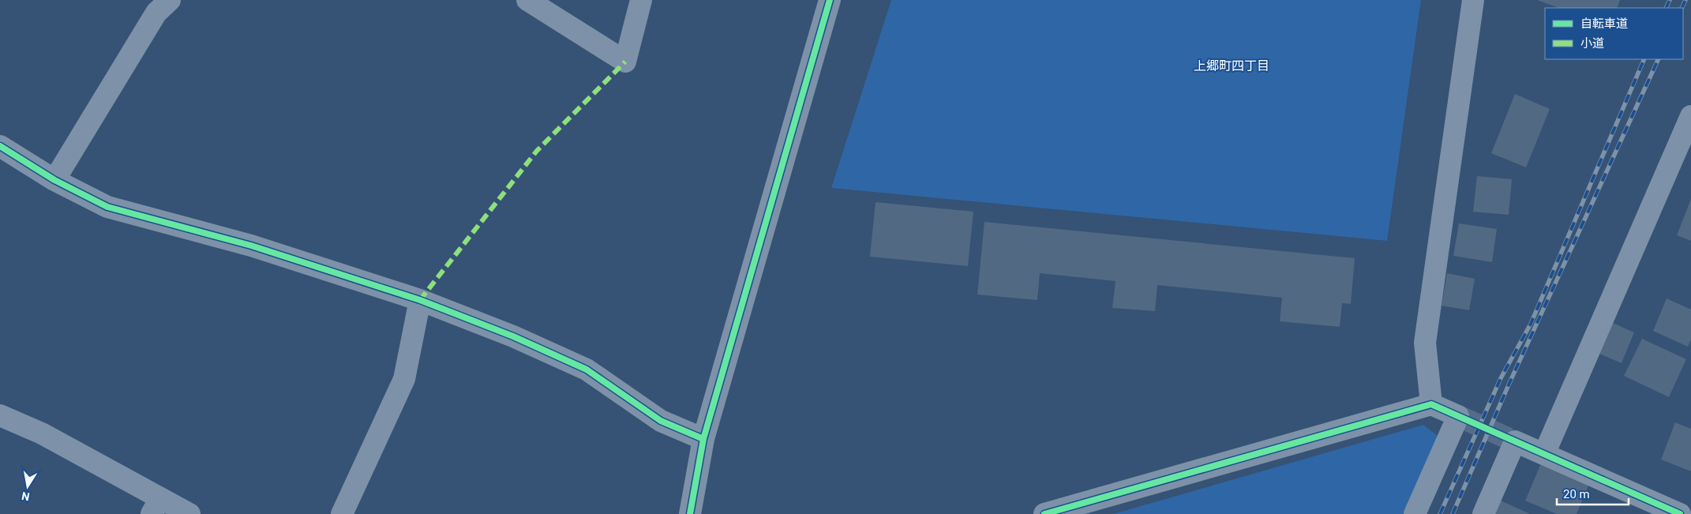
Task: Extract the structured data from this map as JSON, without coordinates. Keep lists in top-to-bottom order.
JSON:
{
  "districts": ["上郷町四丁目"],
  "legend": ["自転車道", "小道"],
  "scale_bar": "20 m",
  "north": "bottom"
}
